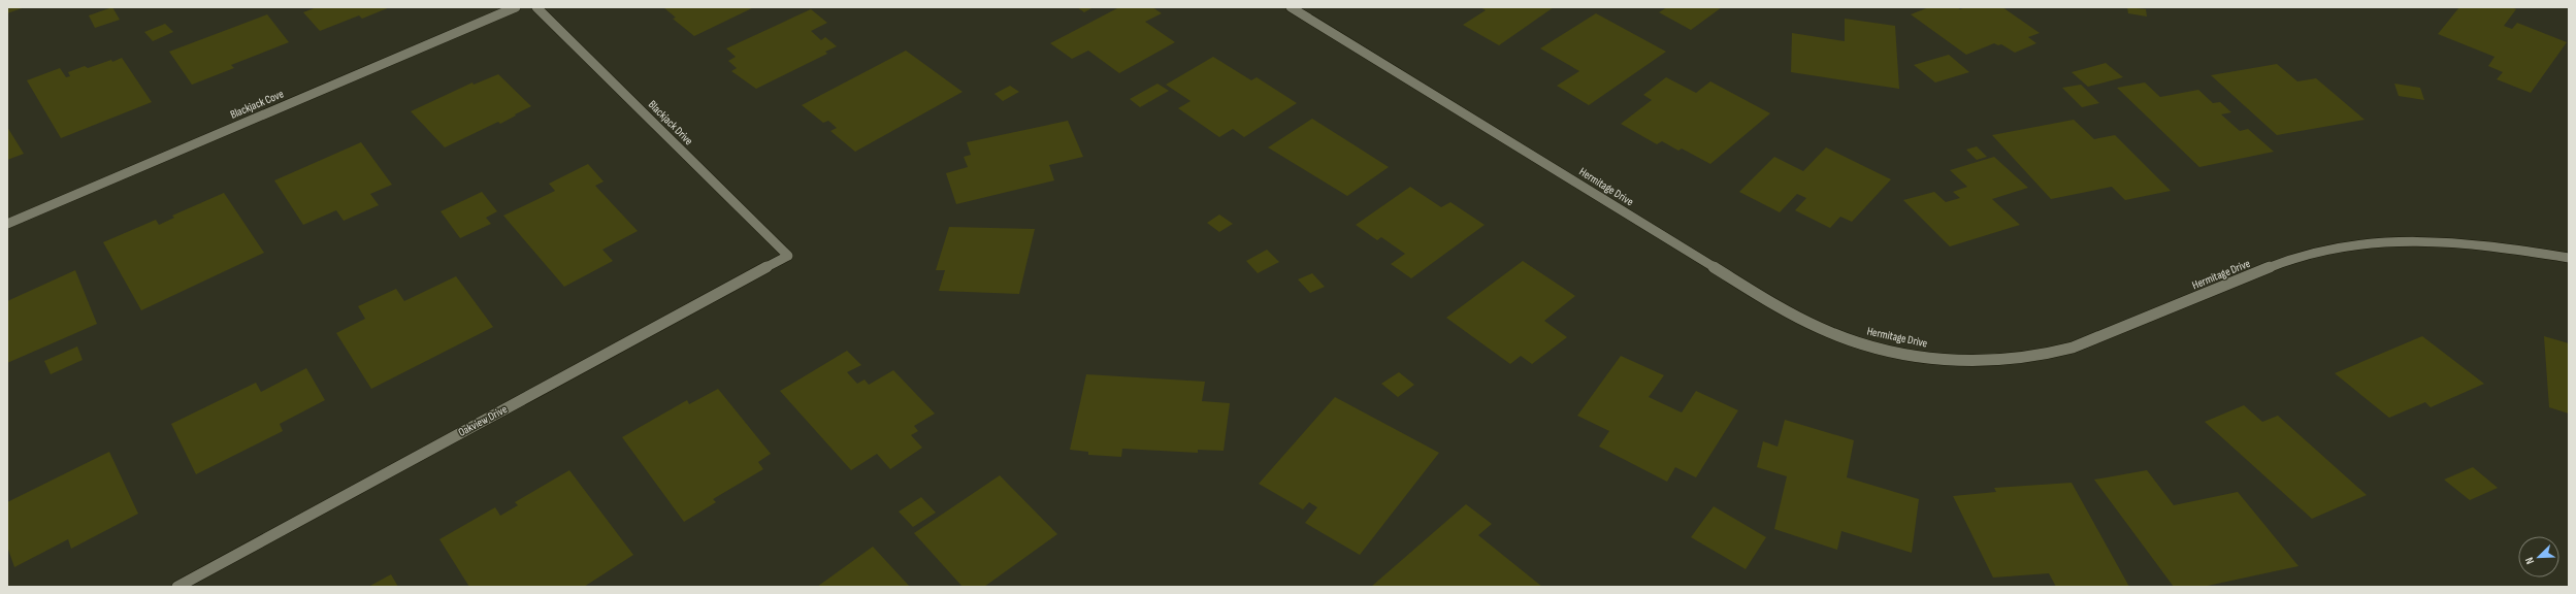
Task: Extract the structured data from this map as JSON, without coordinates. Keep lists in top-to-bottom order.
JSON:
{
  "streets": {
    "street": [
      "Blackjack Cove",
      "Blackjack Drive",
      "Hermitage Drive",
      "Oakview Drive"
    ]
  },
  "crossings": [
    ["Blackjack Drive", "Oakview Drive"]
  ],
  "north": "bottom left"
}
